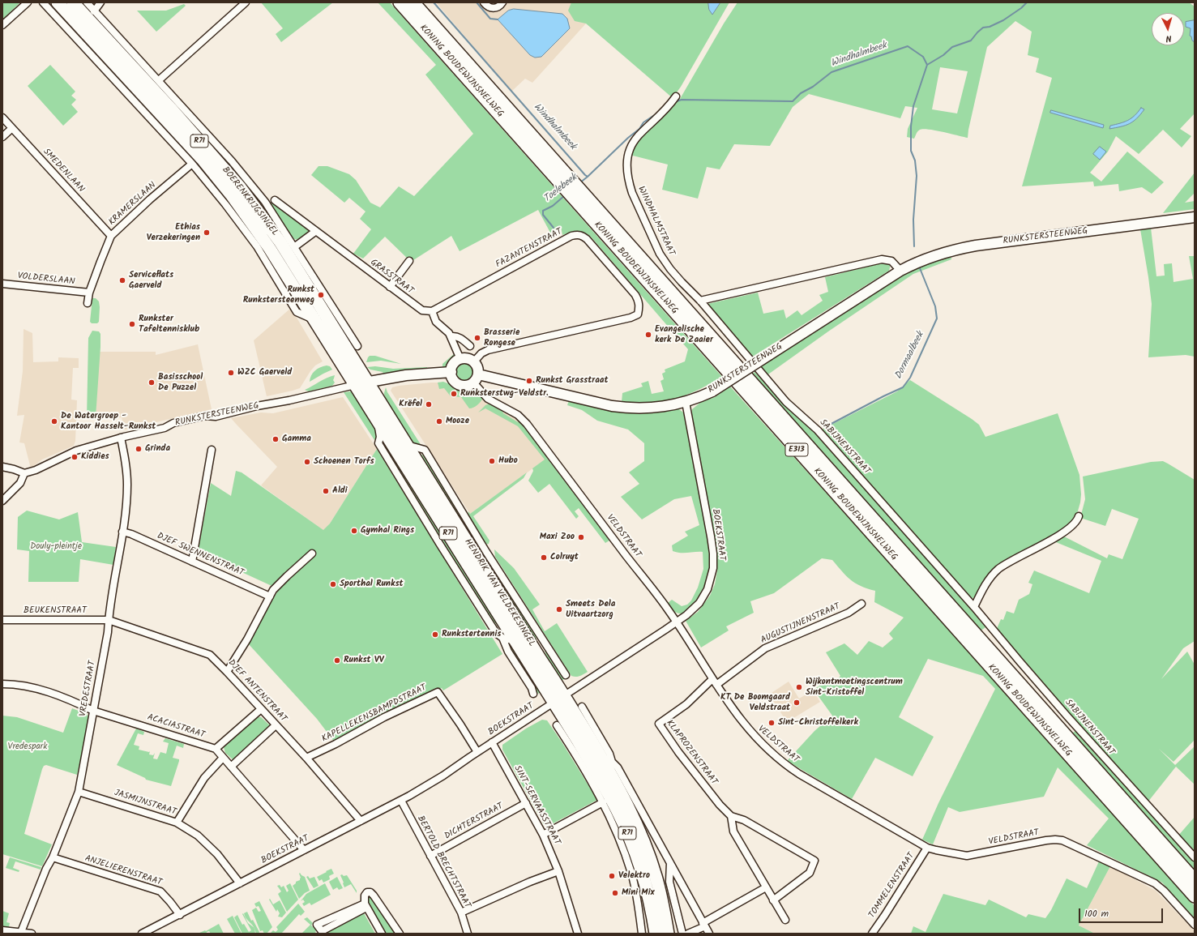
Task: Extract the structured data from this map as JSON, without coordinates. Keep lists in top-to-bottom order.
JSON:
{
  "streets": {
    "highway": [
      "KONING BOUDEWIJNSNELWEG",
      "R71",
      "BOERENKRIJGSINGEL",
      "E313",
      "HENDRIK VAN VELDEKESINGEL"
    ],
    "street": [
      "SMEDENLAAN",
      "KRAMERSLAAN",
      "WINDHALMSTRAAT",
      "RUNKSTERSTEENWEG",
      "FAZANTENSTRAAT",
      "GRASSTRAAT",
      "VOLDERSLAAN",
      "SABIJNENSTRAAT",
      "BOEKSTRAAT",
      "VELDSTRAAT",
      "DJEF SWENNENSTRAAT",
      "BEUKENSTRAAT",
      "AUGUSTIJNENSTRAAT",
      "VREDESTRAAT",
      "DJEF ANTENSTRAAT",
      "KAPELLEKENSBAMPDSTRAAT",
      "ACACIASTRAAT",
      "KLAPROZENSTRAAT",
      "JASMIJNSTRAAT",
      "SINT-SERVAASSTRAAT",
      "DICHTERSTRAAT",
      "BERTOLD BRECHTSTRAAT",
      "ANJELIERENSTRAAT",
      "TOMMELENSTRAAT"
    ]
  },
  "crossings": [
    ["SMEDENLAAN", "KRAMERSLAAN"],
    ["BOERENKRIJGSINGEL", "RUNKSTERSTEENWEG"],
    ["BOERENKRIJGSINGEL", "HENDRIK VAN VELDEKESINGEL"],
    ["KRAMERSLAAN", "VOLDERSLAAN"],
    ["WINDHALMSTRAAT", "SABIJNENSTRAAT"],
    ["RUNKSTERSTEENWEG", "FAZANTENSTRAAT"],
    ["RUNKSTERSTEENWEG", "BOEKSTRAAT"],
    ["RUNKSTERSTEENWEG", "VELDSTRAAT"],
    ["RUNKSTERSTEENWEG", "HENDRIK VAN VELDEKESINGEL"],
    ["RUNKSTERSTEENWEG", "VREDESTRAAT"],
    ["FAZANTENSTRAAT", "GRASSTRAAT"],
    ["FAZANTENSTRAAT", "VELDSTRAAT"],
    ["BOEKSTRAAT", "VELDSTRAAT"],
    ["BOEKSTRAAT", "HENDRIK VAN VELDEKESINGEL"],
    ["BOEKSTRAAT", "DJEF ANTENSTRAAT"],
    ["BOEKSTRAAT", "KAPELLEKENSBAMPDSTRAAT"],
    ["BOEKSTRAAT", "JASMIJNSTRAAT"],
    ["BOEKSTRAAT", "SINT-SERVAASSTRAAT"],
    ["BOEKSTRAAT", "BERTOLD BRECHTSTRAAT"],
    ["BOEKSTRAAT", "ANJELIERENSTRAAT"],
    ["VELDSTRAAT", "AUGUSTIJNENSTRAAT"],
    ["VELDSTRAAT", "KLAPROZENSTRAAT"],
    ["VELDSTRAAT", "TOMMELENSTRAAT"],
    ["DJEF SWENNENSTRAAT", "VREDESTRAAT"],
    ["BEUKENSTRAAT", "VREDESTRAAT"],
    ["BEUKENSTRAAT", "DJEF ANTENSTRAAT"],
    ["AUGUSTIJNENSTRAAT", "KLAPROZENSTRAAT"],
    ["VREDESTRAAT", "DJEF ANTENSTRAAT"],
    ["VREDESTRAAT", "ACACIASTRAAT"],
    ["VREDESTRAAT", "JASMIJNSTRAAT"],
    ["VREDESTRAAT", "ANJELIERENSTRAAT"],
    ["DJEF ANTENSTRAAT", "KAPELLEKENSBAMPDSTRAAT"],
    ["SINT-SERVAASSTRAAT", "DICHTERSTRAAT"],
    ["DICHTERSTRAAT", "BERTOLD BRECHTSTRAAT"]
  ],
  "water": ["Windhalmbeek", "Toelebeek", "Dormaalbeek"],
  "parks": ["Douly-pleintje", "Vredespark"],
  "places": [
    "Ethias Verzekeringen",
    "Serviceflats Gaerveld",
    "Runkst Runkstersteenweg",
    "Runkster Tafeltennisklub",
    "Evangelische kerk De Zaaier",
    "Brasserie Rongese",
    "WZC Gaerveld",
    "Runkst Grasstraat",
    "Basisschool De Puzzel",
    "Runksterstwg-Veldstr.",
    "Krëfel",
    "De Watergroep - Kantoor Hasselt-Runkst",
    "Mooze",
    "Gamma",
    "Grinda",
    "Kiddies",
    "Hubo",
    "Schoenen Torfs",
    "Aldi",
    "Gymhal Rings",
    "Maxi Zoo",
    "Colruyt",
    "Sporthal Runkst",
    "Smeets Dela Uitvaartzorg",
    "Runkstertennis",
    "Runkst VV",
    "Wijkontmoetingscentrum Sint-Kristoffel",
    "KT De Boomgaard Veldstraat",
    "Sint-Christoffelkerk",
    "Velektro",
    "Mini Mix"
  ],
  "scale_bar": "100 m",
  "north": "bottom"
}
